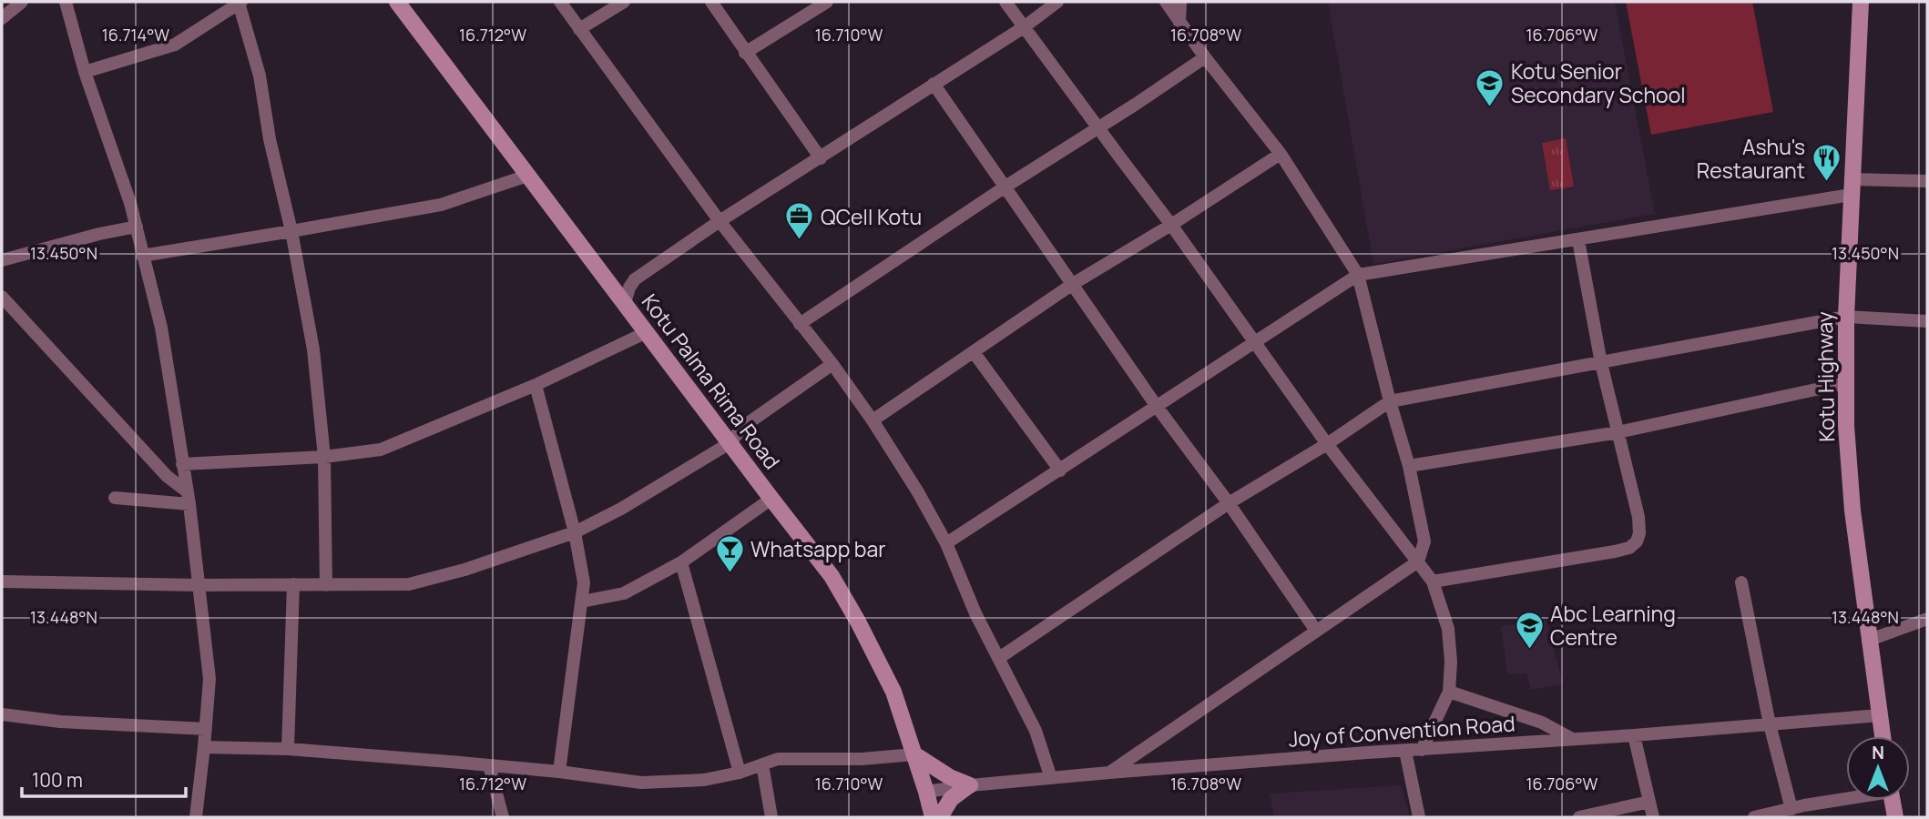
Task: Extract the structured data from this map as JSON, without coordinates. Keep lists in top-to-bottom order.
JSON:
{
  "streets": {
    "street": ["Kotu Highway", "Kotu Palma Rima Road", "Joy of Convention Road"]
  },
  "crossings": [
    ["Kotu Highway", "Joy of Convention Road"],
    ["Kotu Palma Rima Road", "Joy of Convention Road"]
  ],
  "places": {
    "school or university": ["Kotu Senior Secondary School", "Abc Learning Centre"],
    "restaurant": ["Ashu's Restaurant"],
    "office": ["QCell Kotu"],
    "bar": ["Whatsapp bar"]
  },
  "scale_bar": "100 m",
  "north": "top",
  "coordinates": [
    "16.714°W",
    "16.712°W",
    "16.710°W",
    "16.708°W",
    "16.706°W",
    "13.450°N",
    "13.448°N"
  ]
}
